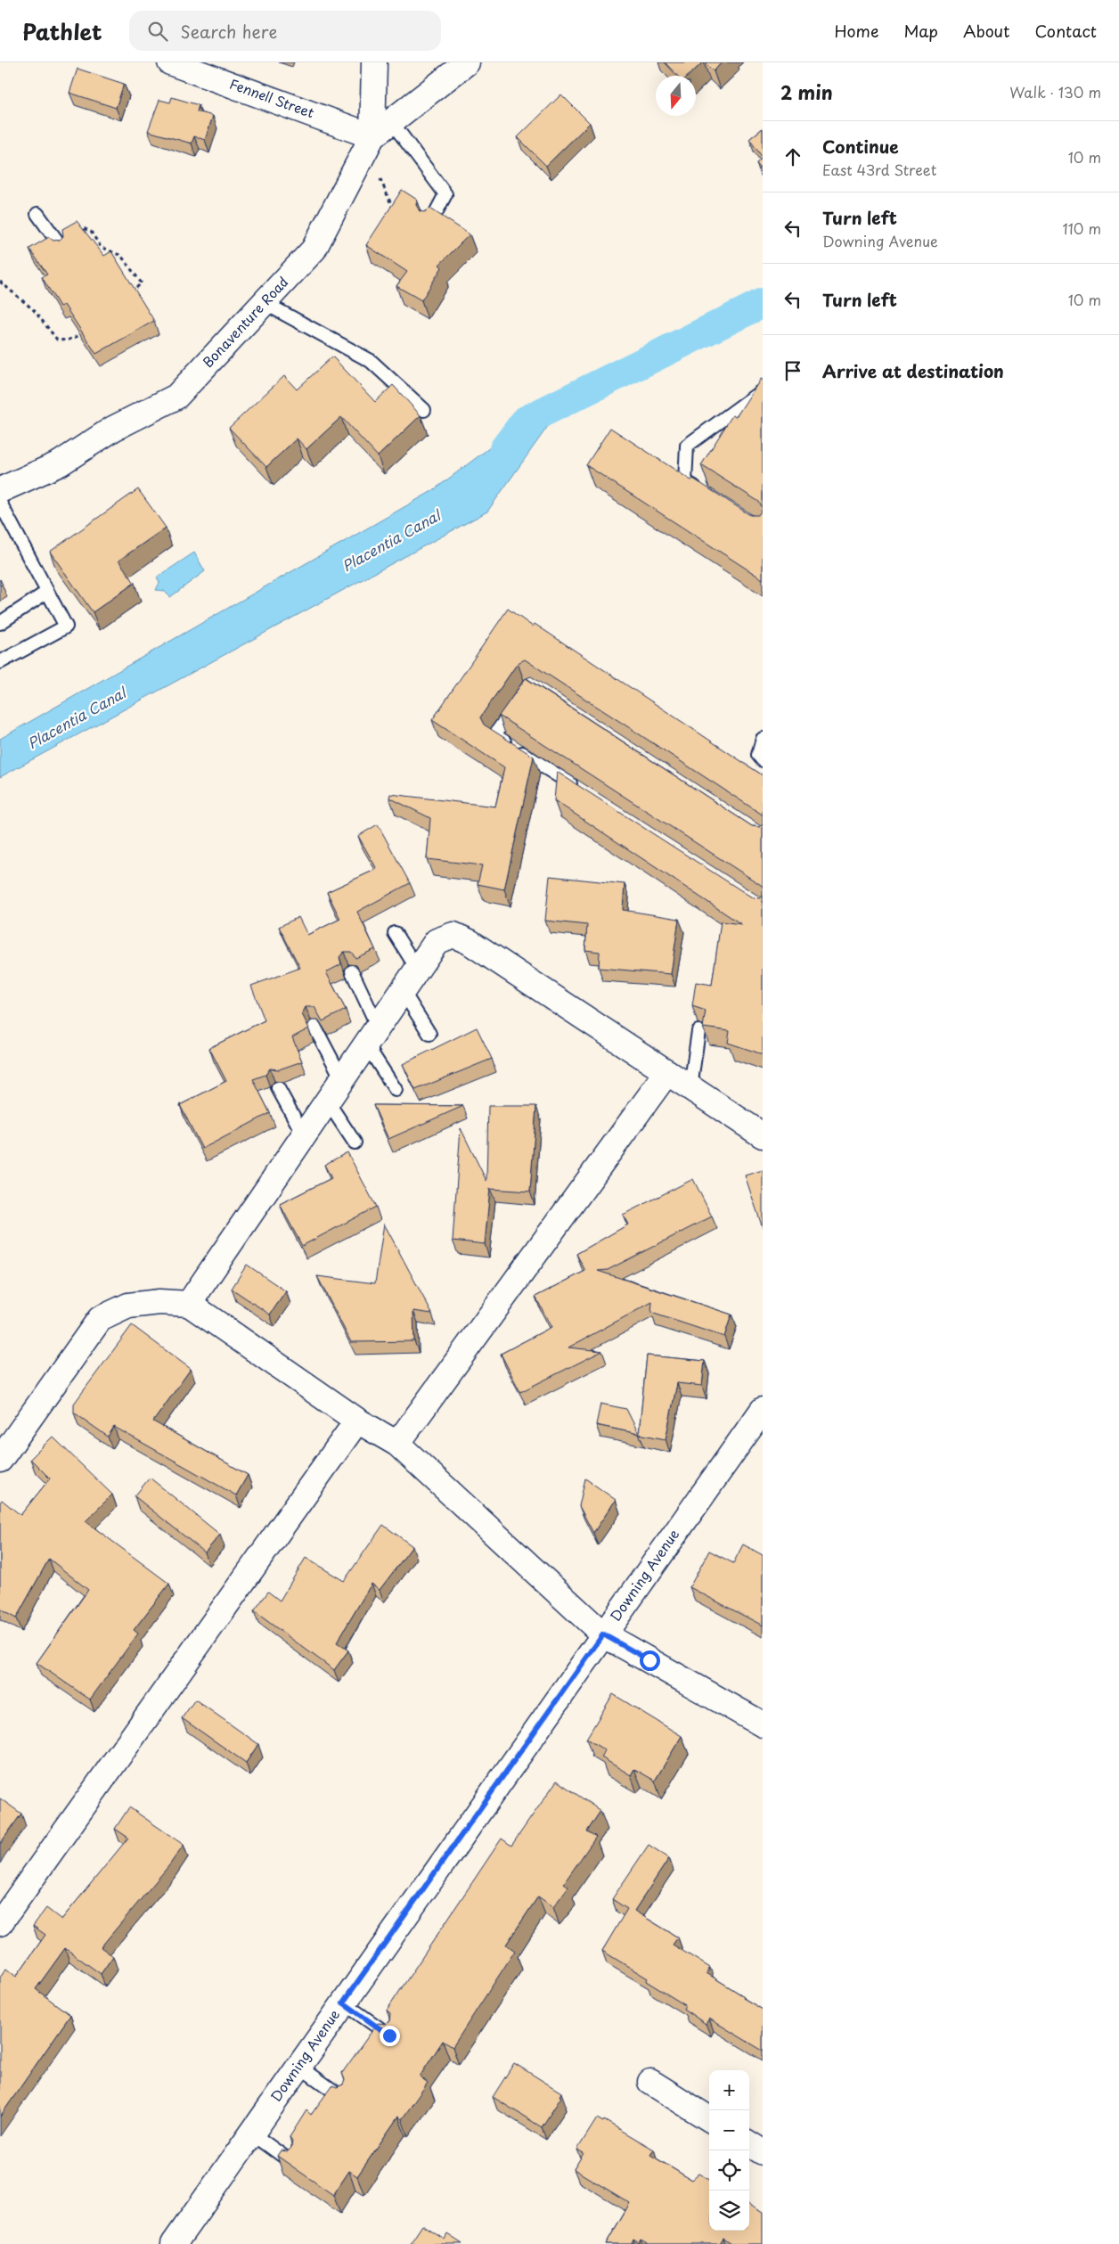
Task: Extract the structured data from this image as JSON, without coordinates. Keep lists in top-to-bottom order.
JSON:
{
  "streets": {
    "street": ["Fennell Street", "Bonaventure Road", "Downing Avenue"]
  },
  "crossings": [
    ["Fennell Street", "Bonaventure Road"]
  ],
  "water": ["Placentia Canal"],
  "north": "bottom",
  "page": {
    "header": "Pathlet",
    "search": "Search here",
    "nav": [
      "Home",
      "Map",
      "About",
      "Contact"
    ],
    "heading": ["2 min", "Walk · 130 m"],
    "list": [
      ["Continue", "East 43rd Street", "10 m"],
      ["Turn left", "Downing Avenue", "110 m"],
      ["Turn left", "10 m"],
      "Arrive at destination"
    ],
    "map_buttons": ["+", "−"]
  }
}
